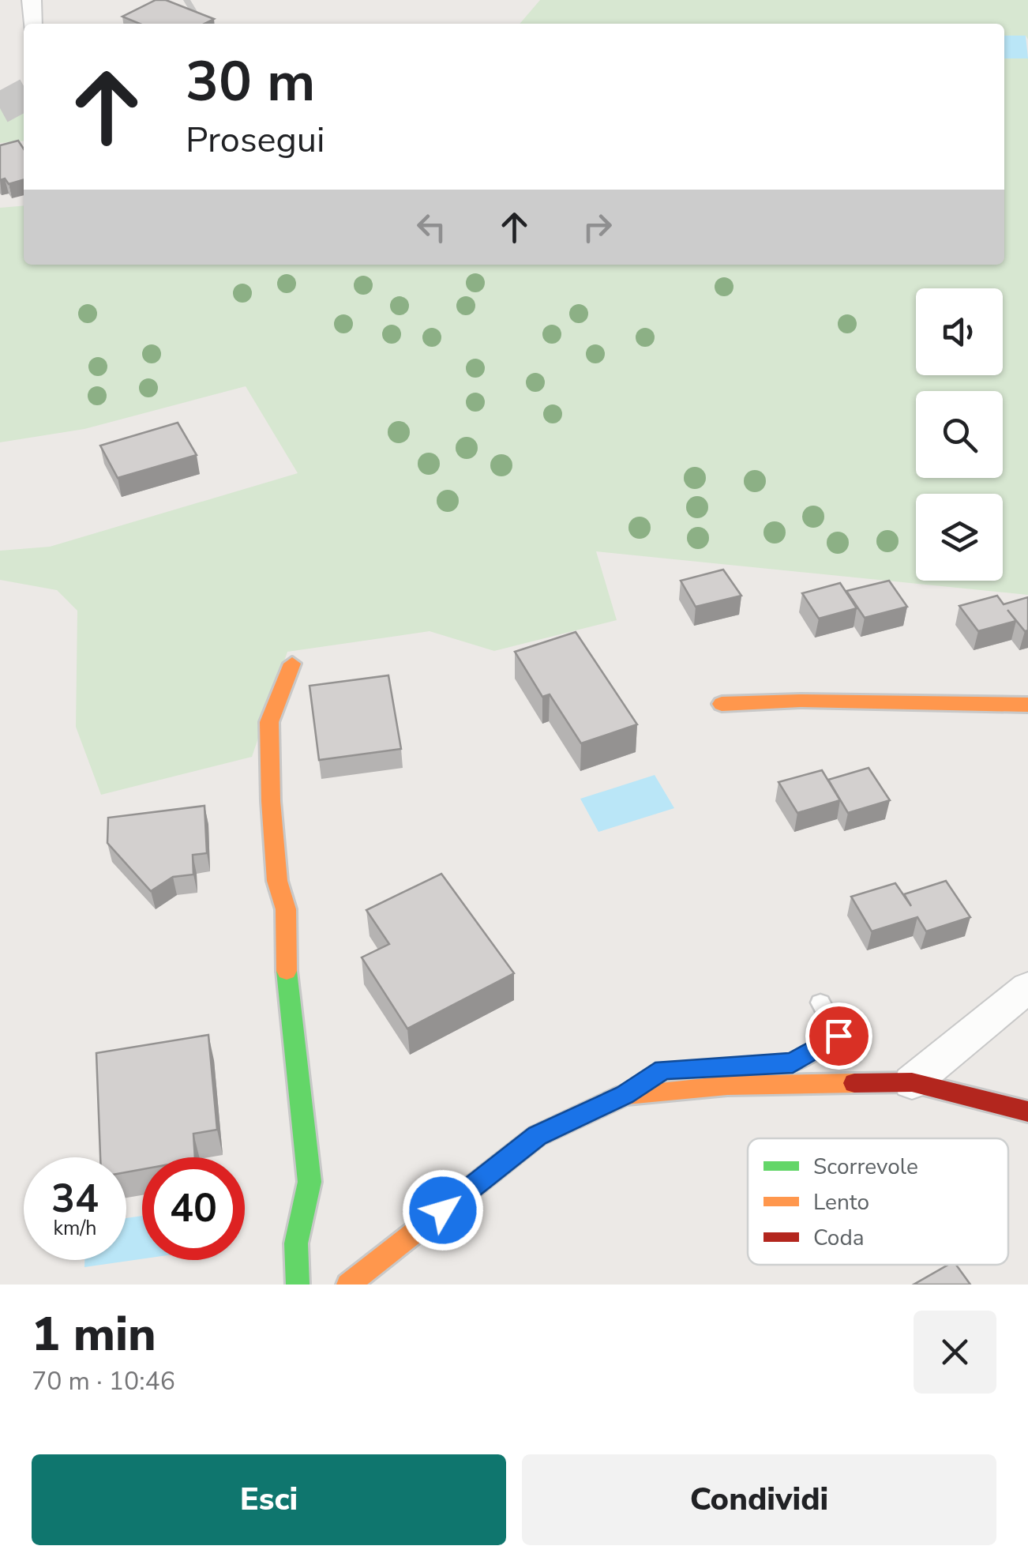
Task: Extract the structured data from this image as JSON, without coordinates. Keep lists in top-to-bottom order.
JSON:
{
  "legend": ["Scorrevole", "Lento", "Coda"],
  "page": {
    "turn": ["30 m", "Prosegui"],
    "speed": "34 km/h",
    "limit": "40",
    "heading": ["1 min", "70 m · 10:46"],
    "buttons": ["Esci", "Condividi"]
  }
}
